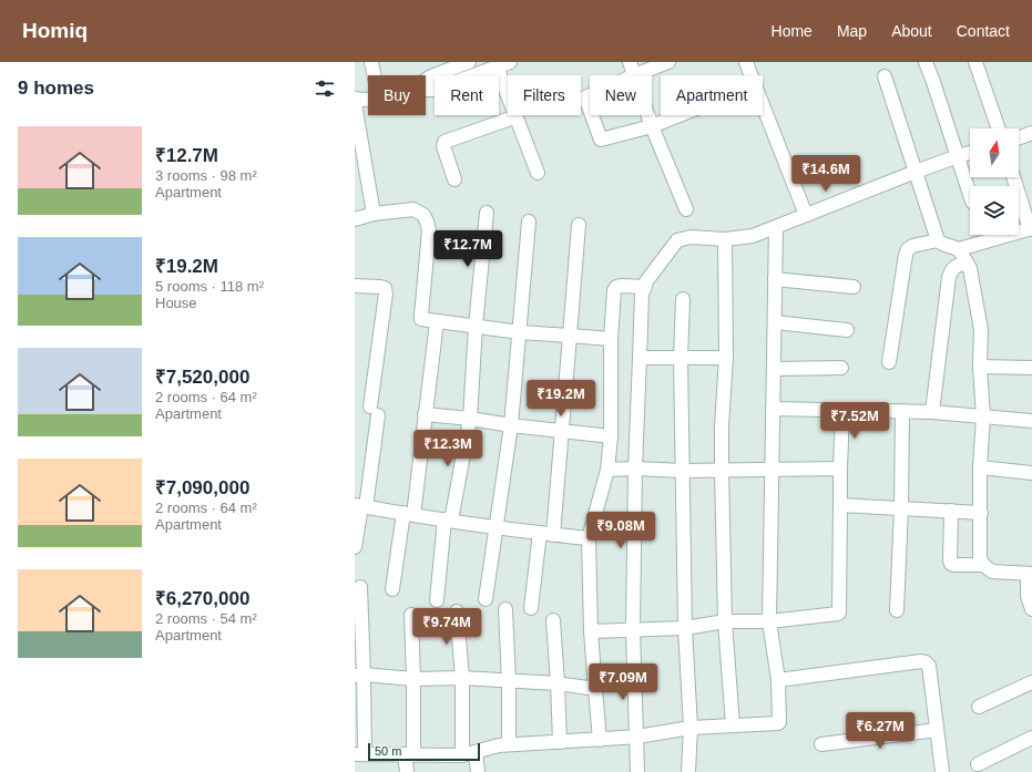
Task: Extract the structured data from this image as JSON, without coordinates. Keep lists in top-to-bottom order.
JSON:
{
  "scale_bar": "50 m",
  "north": "top",
  "page": {
    "header": "Homiq",
    "nav": [
      "Home",
      "Map",
      "About",
      "Contact"
    ],
    "heading": "9 homes",
    "chip": [
      "Buy",
      "Rent",
      "Filters",
      "New",
      "Apartment"
    ],
    "list": [
      {
        "name": "₹12.7M",
        "note": "3 rooms · 98 m² · Apartment"
      },
      {
        "name": "₹19.2M",
        "note": "5 rooms · 118 m² · House"
      },
      {
        "name": "₹7,520,000",
        "note": "2 rooms · 64 m² · Apartment"
      },
      {
        "name": "₹7,090,000",
        "note": "2 rooms · 64 m² · Apartment"
      },
      {
        "name": "₹6,270,000",
        "note": "2 rooms · 54 m² · Apartment"
      }
    ],
    "price": [
      "₹14.6M",
      "₹12.7M",
      "₹19.2M",
      "₹7.52M",
      "₹12.3M",
      "₹9.08M",
      "₹9.74M",
      "₹7.09M",
      "₹6.27M"
    ],
    "scale": "50 m"
  }
}
